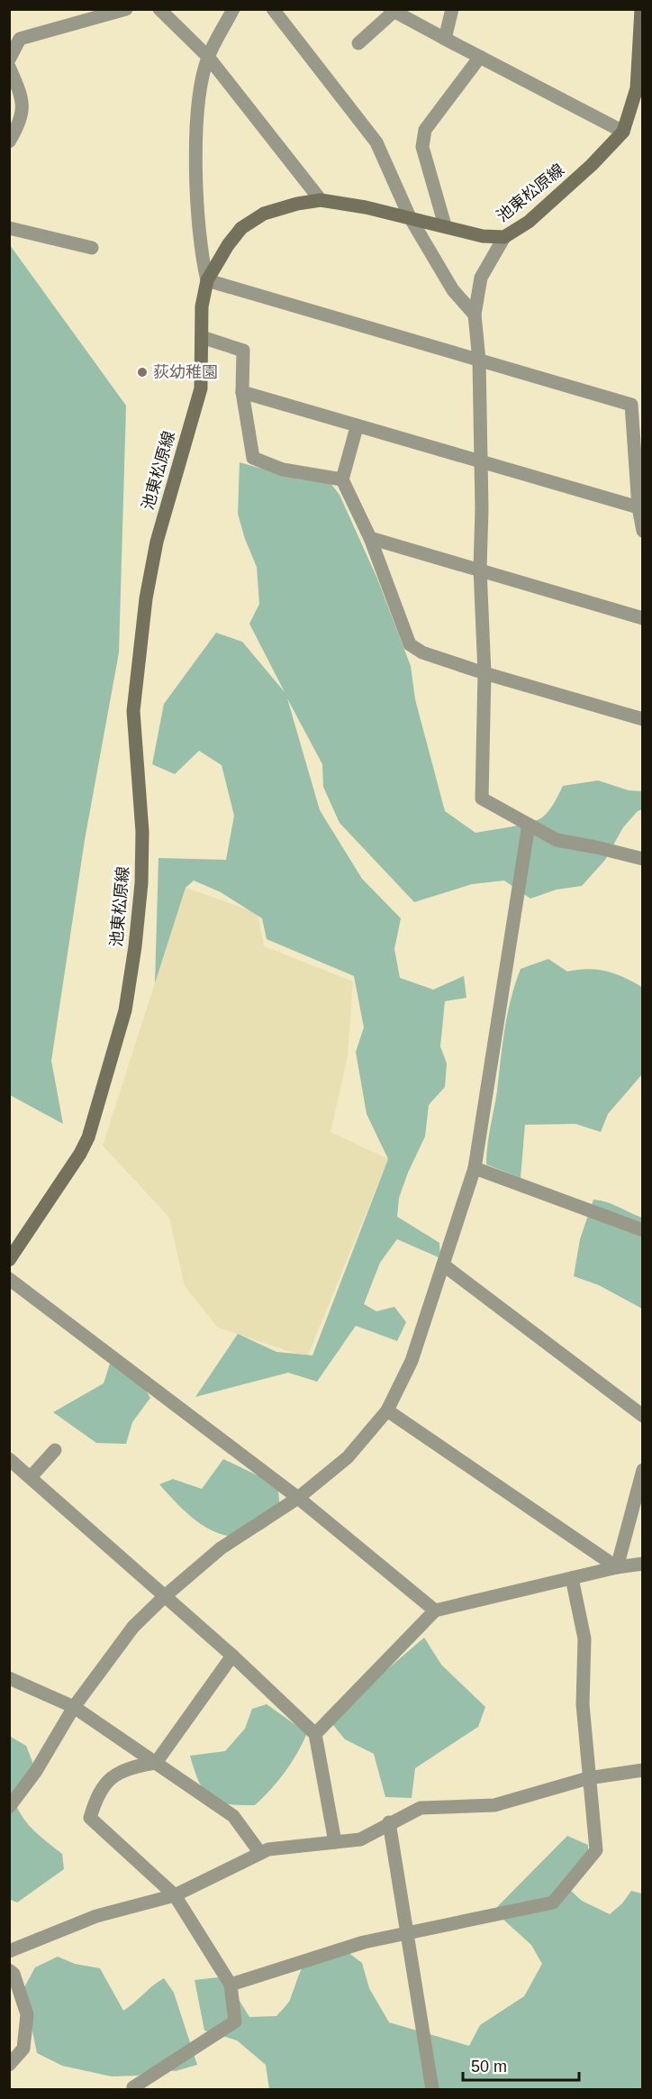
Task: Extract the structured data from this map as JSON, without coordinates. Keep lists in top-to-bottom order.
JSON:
{
  "streets": {
    "main road": ["池東松原線"]
  },
  "places": ["荻幼稚園"],
  "scale_bar": "50 m"
}
